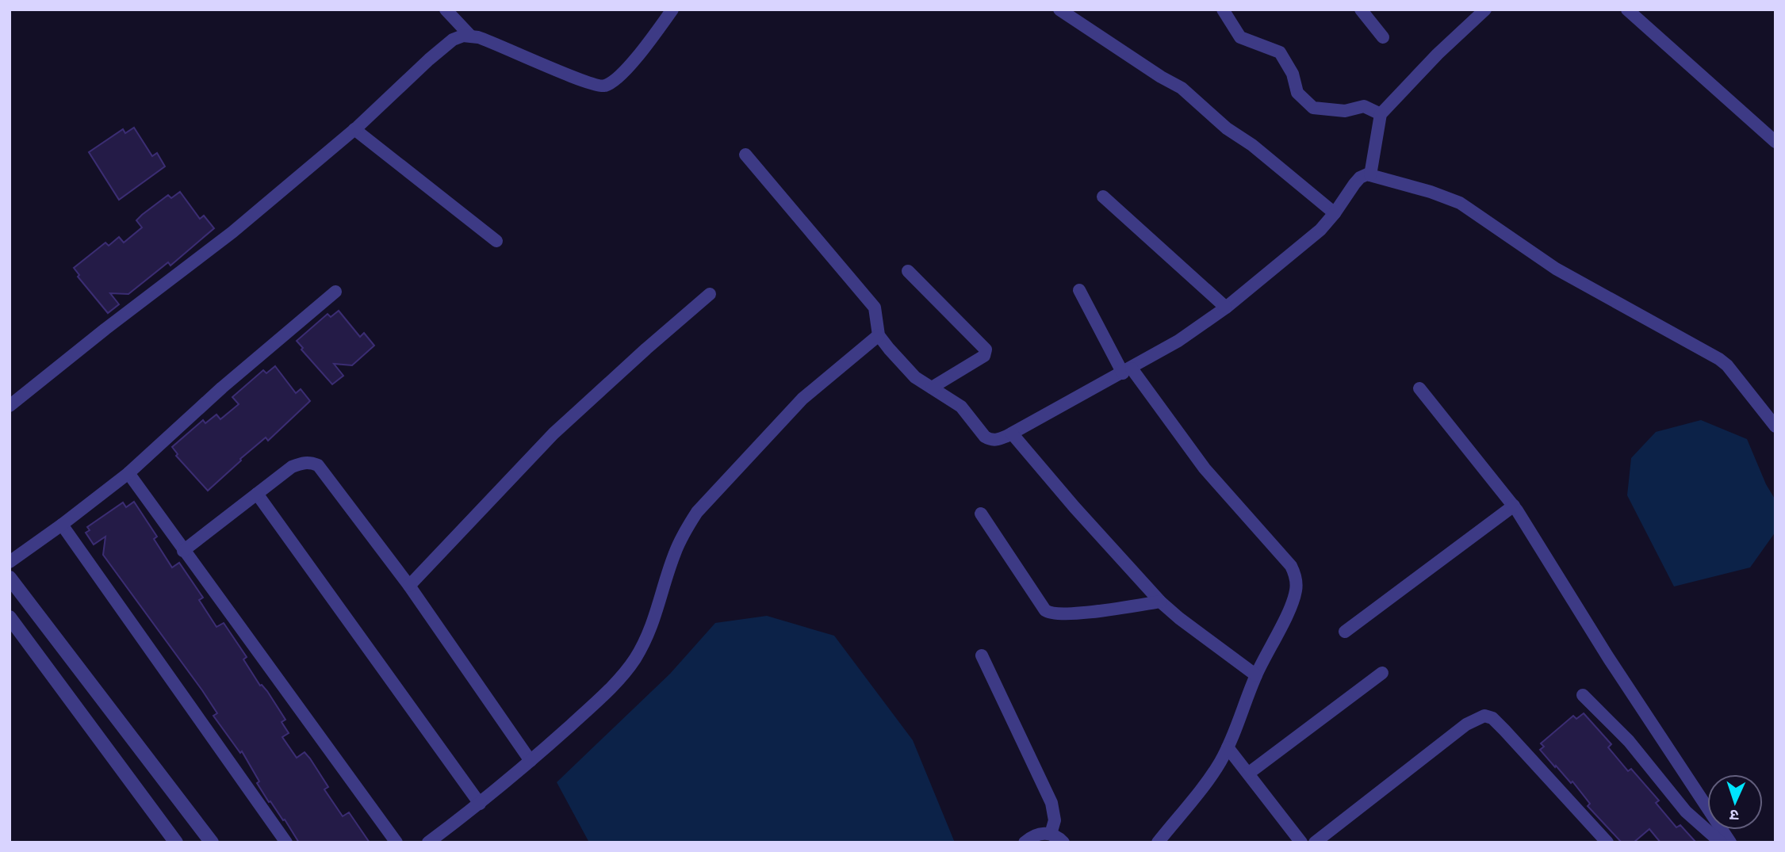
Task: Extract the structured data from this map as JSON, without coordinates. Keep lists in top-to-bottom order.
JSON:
{
  "north": "bottom"
}
